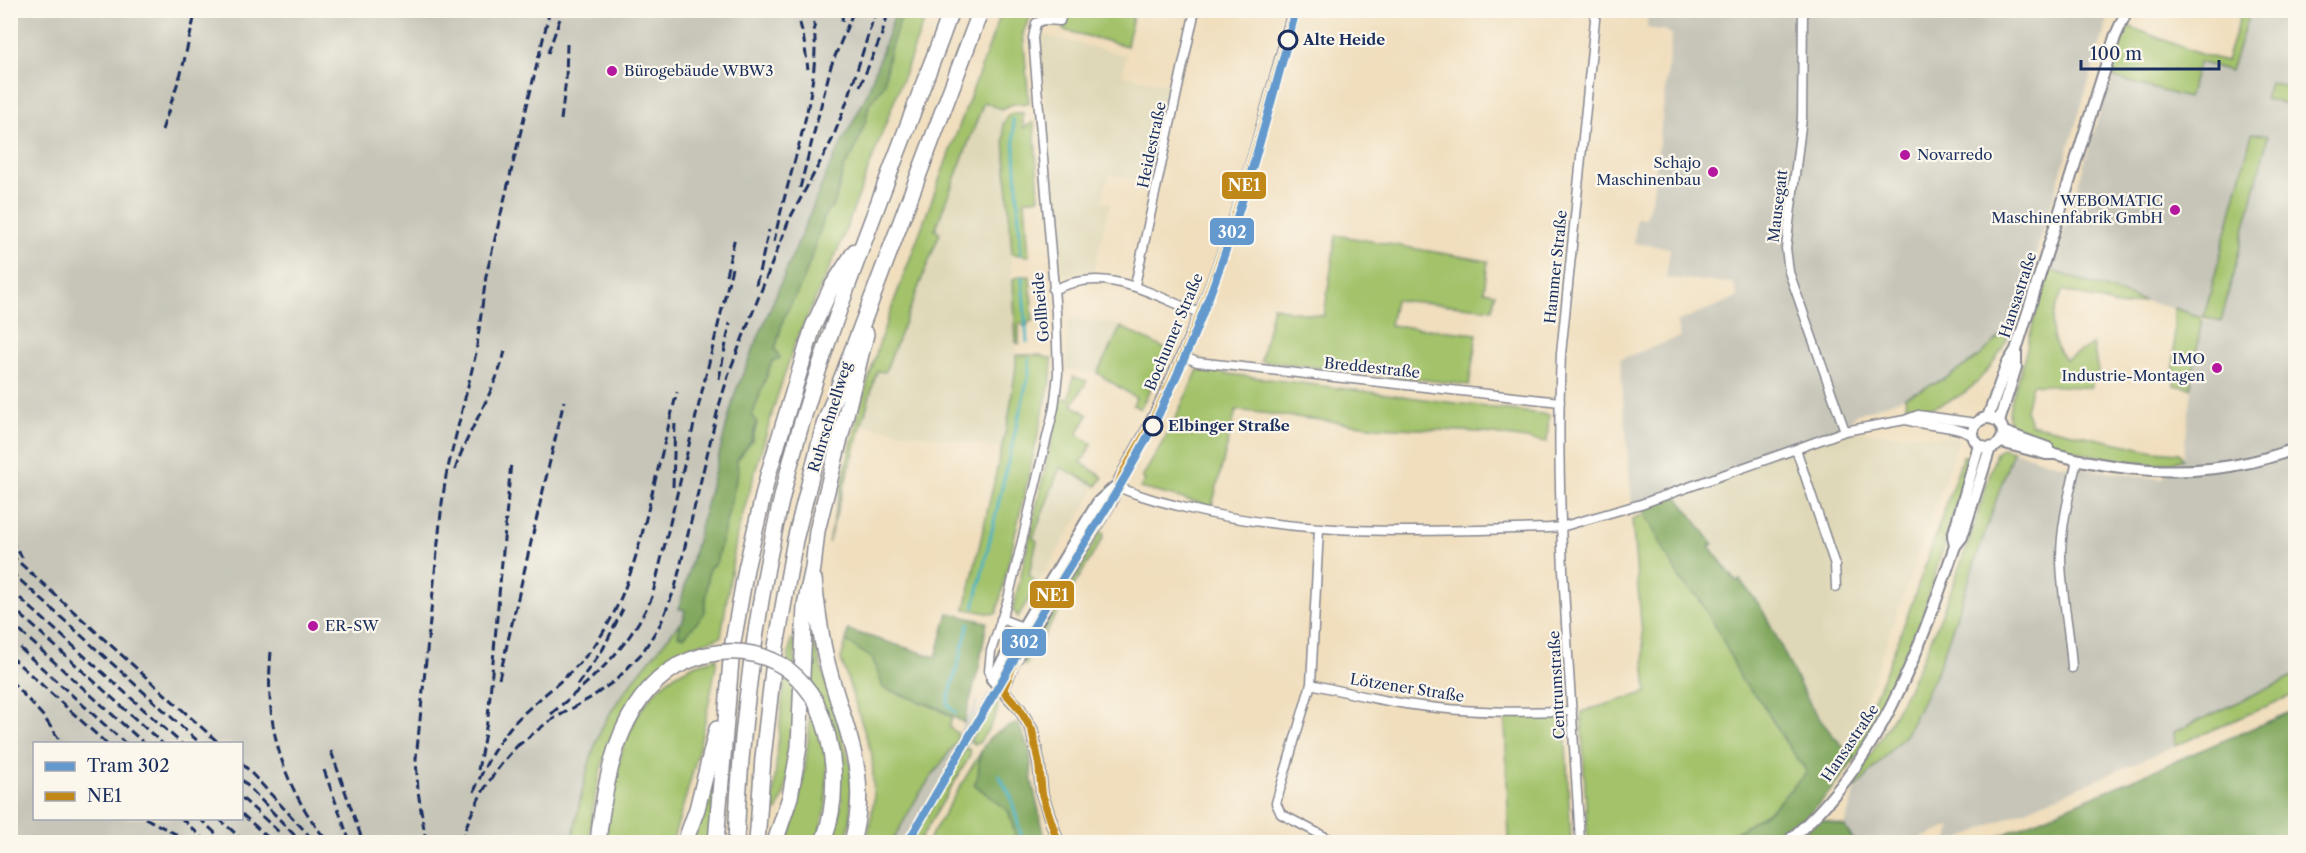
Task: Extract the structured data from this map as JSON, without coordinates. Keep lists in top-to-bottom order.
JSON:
{
  "streets": {
    "highway": ["Ruhrschnellweg"],
    "street": [
      "Heidestraße",
      "Mausegatt",
      "Hammer Straße",
      "Hansastraße",
      "Gollheide",
      "Bochumer Straße",
      "Breddestraße",
      "Centrumstraße",
      "Lötzener Straße"
    ]
  },
  "crossings": [
    ["Hammer Straße", "Breddestraße"],
    ["Hammer Straße", "Centrumstraße"],
    ["Bochumer Straße", "Breddestraße"],
    ["Centrumstraße", "Lötzener Straße"]
  ],
  "places": [
    "Alte Heide",
    "Bürogebäude WBW3",
    "Novarredo",
    "Schajo Maschinenbau",
    "WEBOMATIC Maschinenfabrik GmbH",
    "IMO Industrie-Montagen",
    "Elbinger Straße",
    "ER-SW"
  ],
  "lines": ["tram line 302", "transit line NE1"],
  "legend": ["Tram 302", "NE1"],
  "scale_bar": "100 m"
}
